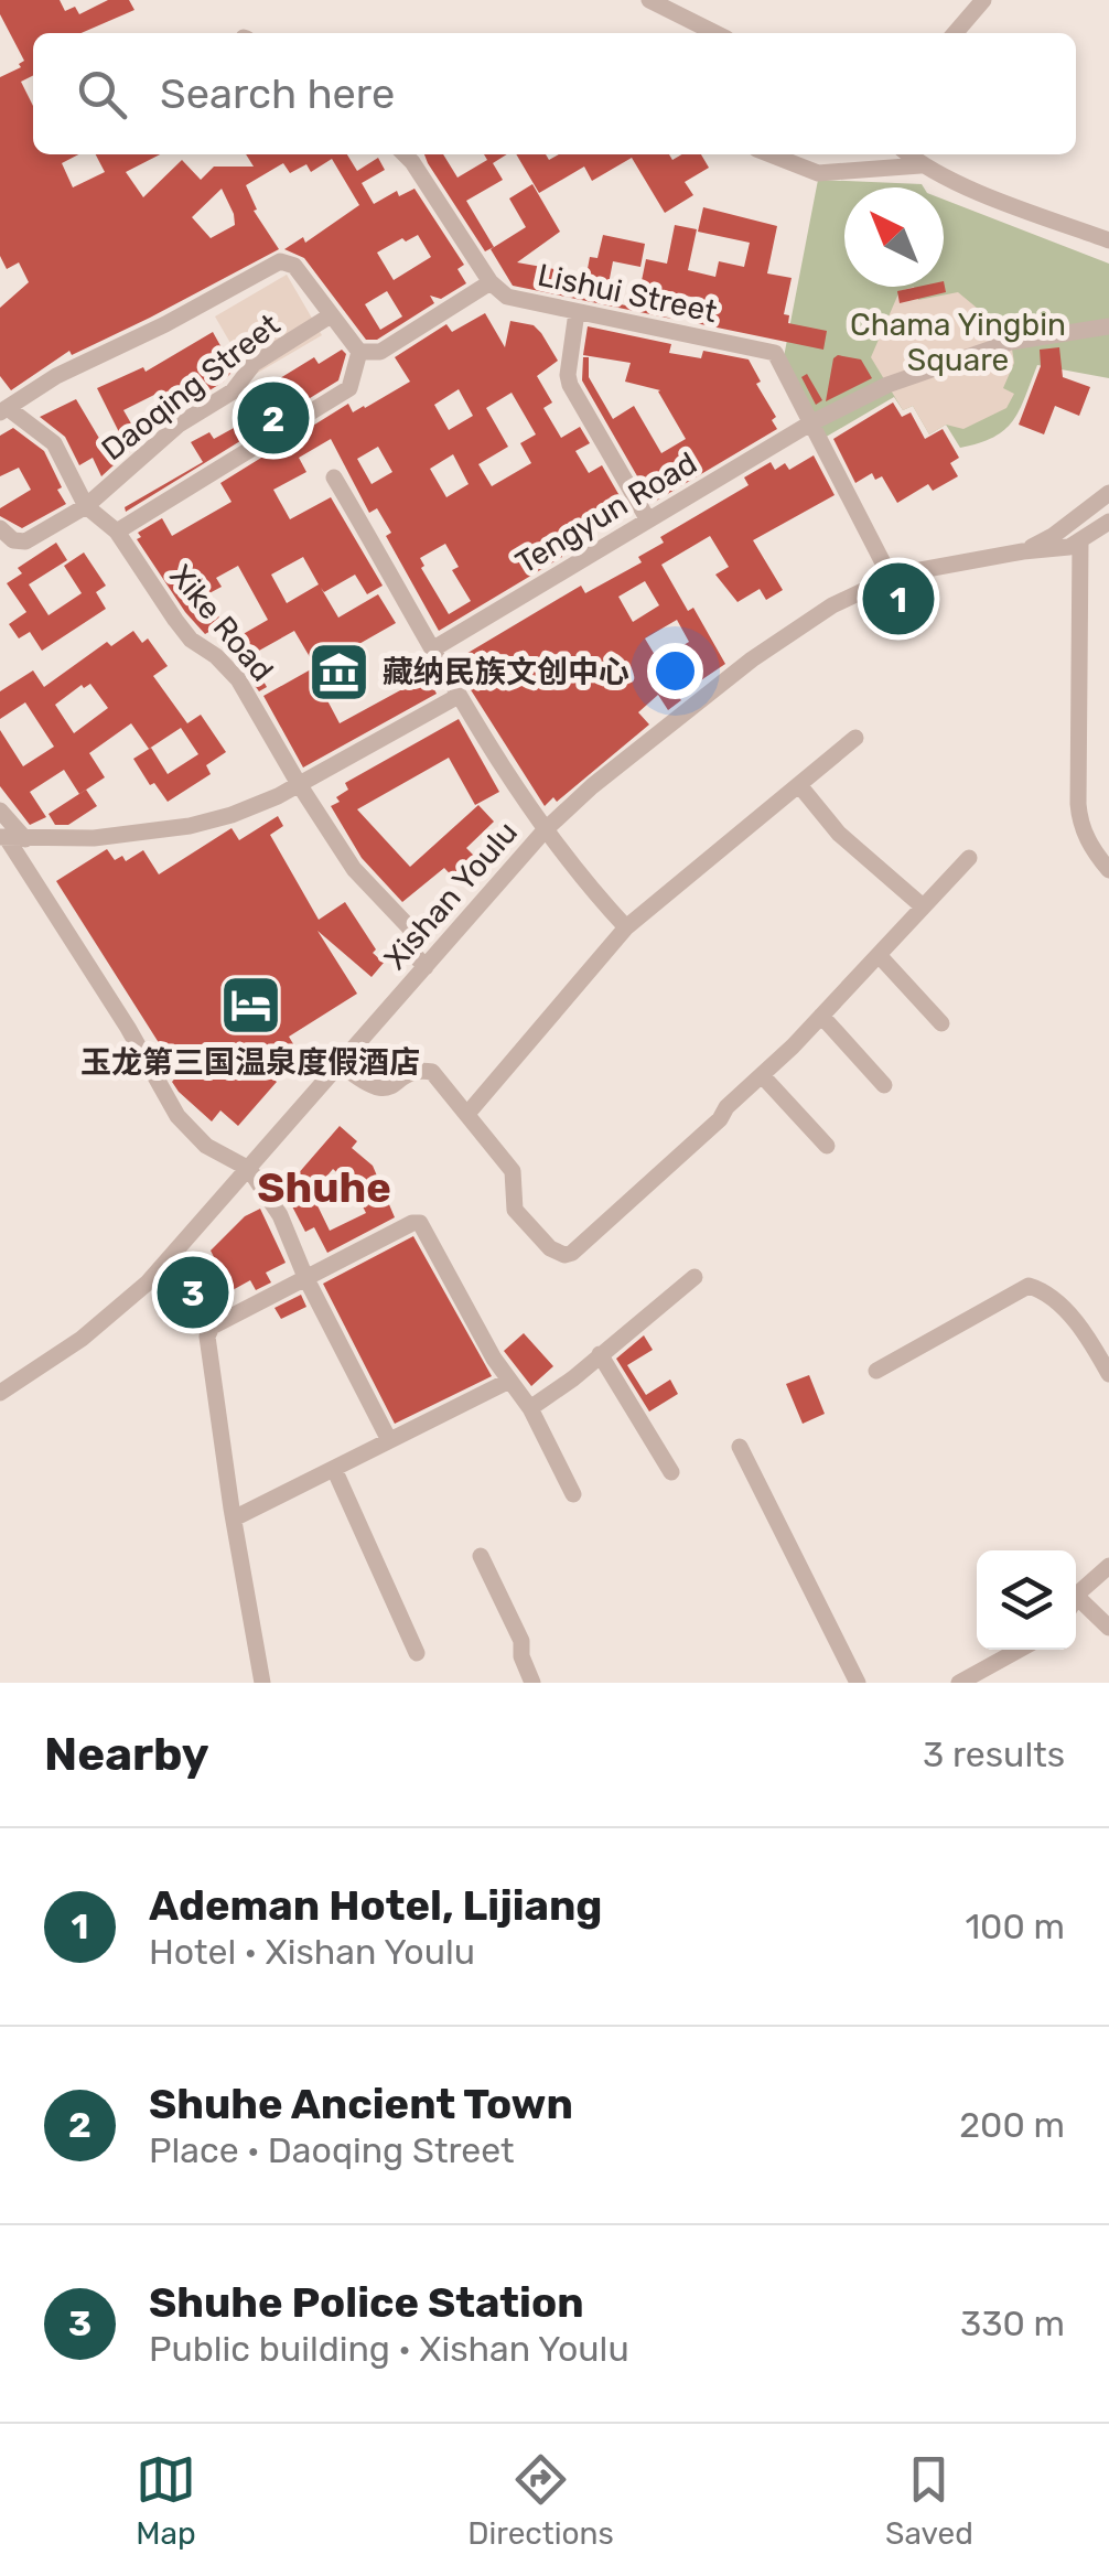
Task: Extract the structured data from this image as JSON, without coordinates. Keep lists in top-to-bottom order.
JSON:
{
  "streets": {
    "street": [
      "Lishui Street",
      "Daoqing Street",
      "Tengyun Road",
      "Xike Road",
      "Xishan Youlu"
    ]
  },
  "crossings": [
    ["Lishui Street", "Tengyun Road"],
    ["Daoqing Street", "Xike Road"],
    ["Xike Road", "Xishan Youlu"]
  ],
  "districts": ["Shuhe"],
  "parks": ["Chama Yingbin Square"],
  "places": {
    "museum": ["藏纳民族文创中心"],
    "hotel": ["玉龙第三国温泉度假酒店"]
  },
  "north": "top left",
  "page": {
    "search": "Search here",
    "pins": ["2", "1", "3"],
    "heading": ["Nearby", "3 results"],
    "list": [
      {
        "mark": "1",
        "name": "Ademan Hotel, Lijiang",
        "note": "Hotel · Xishan Youlu",
        "value": "100 m"
      },
      {
        "mark": "2",
        "name": "Shuhe Ancient Town",
        "note": "Place · Daoqing Street",
        "value": "200 m"
      },
      {
        "mark": "3",
        "name": "Shuhe Police Station",
        "note": "Public building · Xishan Youlu",
        "value": "330 m"
      }
    ],
    "nav": ["Map", "Directions", "Saved"]
  }
}
